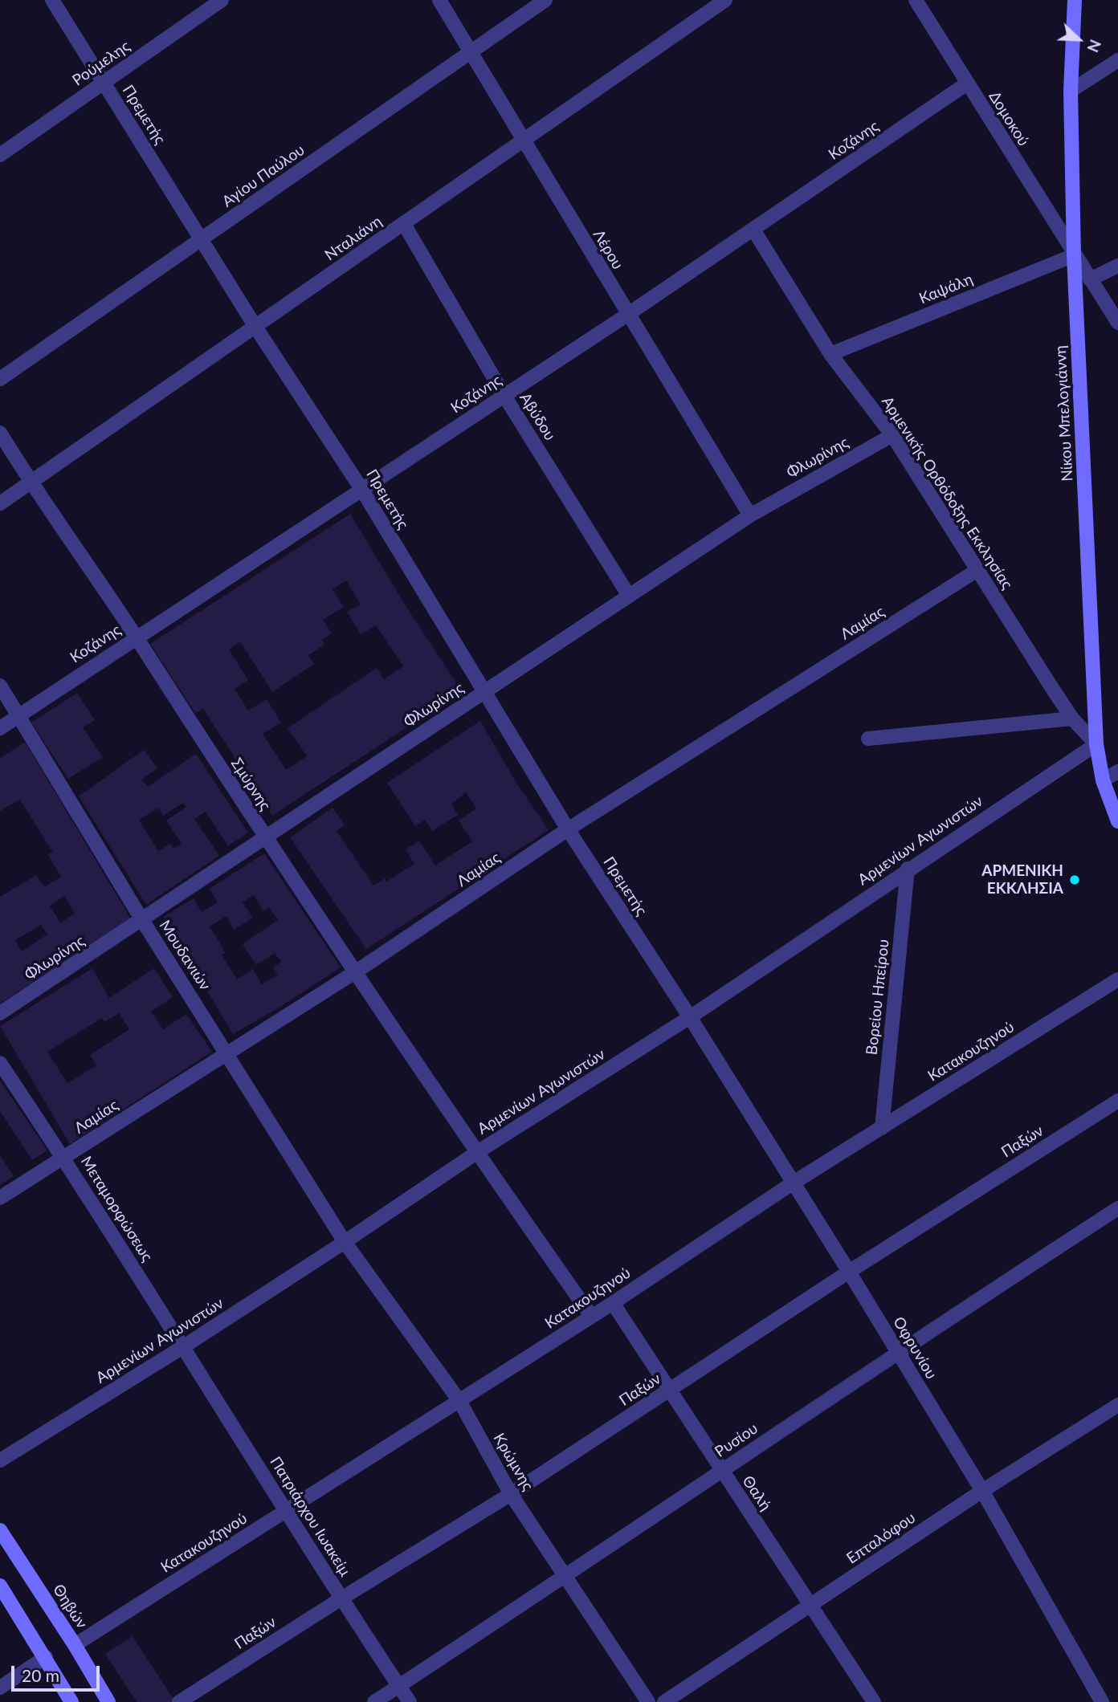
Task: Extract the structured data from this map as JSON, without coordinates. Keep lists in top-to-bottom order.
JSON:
{
  "streets": {
    "main road": ["Νίκου Μπελογιάννη", "Θηβών"],
    "street": [
      "Ρούμελης",
      "Πρεμετής",
      "Δομοκού",
      "Κοζάνης",
      "Αγίου Παύλου",
      "Νταλιάνη",
      "Λέρου",
      "Καψάλη",
      "Αβύδου",
      "Φλωρίνης",
      "Αρμενικής Ορθόδοξης Εκκλησίας",
      "Λαμίας",
      "Σμύρνης",
      "Αρμενίων Αγωνιστών",
      "Μουδανιών",
      "Βορείου Ηπείρου",
      "Κατακουζηνού",
      "Παξών",
      "Μεταμορφώσεως",
      "Οφρυνίου",
      "Ρυσίου",
      "Κρώμνης",
      "Θαλή",
      "Πατριάρχου Ιωακείμ",
      "Επταλόφου"
    ]
  },
  "crossings": [
    ["Ρούμελης", "Πρεμετής"],
    ["Πρεμετής", "Κοζάνης"],
    ["Πρεμετής", "Αγίου Παύλου"],
    ["Πρεμετής", "Νταλιάνη"],
    ["Πρεμετής", "Φλωρίνης"],
    ["Πρεμετής", "Λαμίας"],
    ["Πρεμετής", "Αρμενίων Αγωνιστών"],
    ["Πρεμετής", "Οφρυνίου"],
    ["Δομοκού", "Κοζάνης"],
    ["Δομοκού", "Καψάλη"],
    ["Δομοκού", "Νίκου Μπελογιάννη"],
    ["Κοζάνης", "Λέρου"],
    ["Κοζάνης", "Αβύδου"],
    ["Κοζάνης", "Αρμενικής Ορθόδοξης Εκκλησίας"],
    ["Κοζάνης", "Σμύρνης"],
    ["Κοζάνης", "Μουδανιών"],
    ["Αγίου Παύλου", "Λέρου"],
    ["Νταλιάνη", "Λέρου"],
    ["Νταλιάνη", "Αβύδου"],
    ["Νταλιάνη", "Σμύρνης"],
    ["Λέρου", "Φλωρίνης"],
    ["Καψάλη", "Νίκου Μπελογιάννη"],
    ["Καψάλη", "Αρμενικής Ορθόδοξης Εκκλησίας"],
    ["Νίκου Μπελογιάννη", "Αρμενικής Ορθόδοξης Εκκλησίας"],
    ["Νίκου Μπελογιάννη", "Αρμενίων Αγωνιστών"],
    ["Αβύδου", "Φλωρίνης"],
    ["Φλωρίνης", "Αρμενικής Ορθόδοξης Εκκλησίας"],
    ["Φλωρίνης", "Σμύρνης"],
    ["Φλωρίνης", "Μουδανιών"],
    ["Αρμενικής Ορθόδοξης Εκκλησίας", "Λαμίας"],
    ["Αρμενικής Ορθόδοξης Εκκλησίας", "Αρμενίων Αγωνιστών"],
    ["Λαμίας", "Σμύρνης"],
    ["Λαμίας", "Μουδανιών"],
    ["Λαμίας", "Μεταμορφώσεως"],
    ["Σμύρνης", "Αρμενίων Αγωνιστών"],
    ["Αρμενίων Αγωνιστών", "Μουδανιών"],
    ["Αρμενίων Αγωνιστών", "Βορείου Ηπείρου"],
    ["Αρμενίων Αγωνιστών", "Μεταμορφώσεως"],
    ["Αρμενίων Αγωνιστών", "Οφρυνίου"],
    ["Αρμενίων Αγωνιστών", "Κρώμνης"],
    ["Αρμενίων Αγωνιστών", "Πατριάρχου Ιωακείμ"],
    ["Μουδανιών", "Κρώμνης"],
    ["Βορείου Ηπείρου", "Κατακουζηνού"],
    ["Κατακουζηνού", "Οφρυνίου"],
    ["Κατακουζηνού", "Κρώμνης"],
    ["Κατακουζηνού", "Θαλή"],
    ["Κατακουζηνού", "Πατριάρχου Ιωακείμ"],
    ["Κατακουζηνού", "Θηβών"],
    ["Παξών", "Οφρυνίου"],
    ["Παξών", "Κρώμνης"],
    ["Παξών", "Θαλή"],
    ["Παξών", "Πατριάρχου Ιωακείμ"],
    ["Μεταμορφώσεως", "Πατριάρχου Ιωακείμ"],
    ["Οφρυνίου", "Ρυσίου"],
    ["Οφρυνίου", "Επταλόφου"],
    ["Ρυσίου", "Κρώμνης"],
    ["Ρυσίου", "Θαλή"],
    ["Ρυσίου", "Πατριάρχου Ιωακείμ"],
    ["Θαλή", "Επταλόφου"]
  ],
  "places": ["ΑΡΜΕΝΙΚΗ ΕΚΚΛΗΣΙΑ"],
  "scale_bar": "20 m",
  "north": "bottom right"
}
